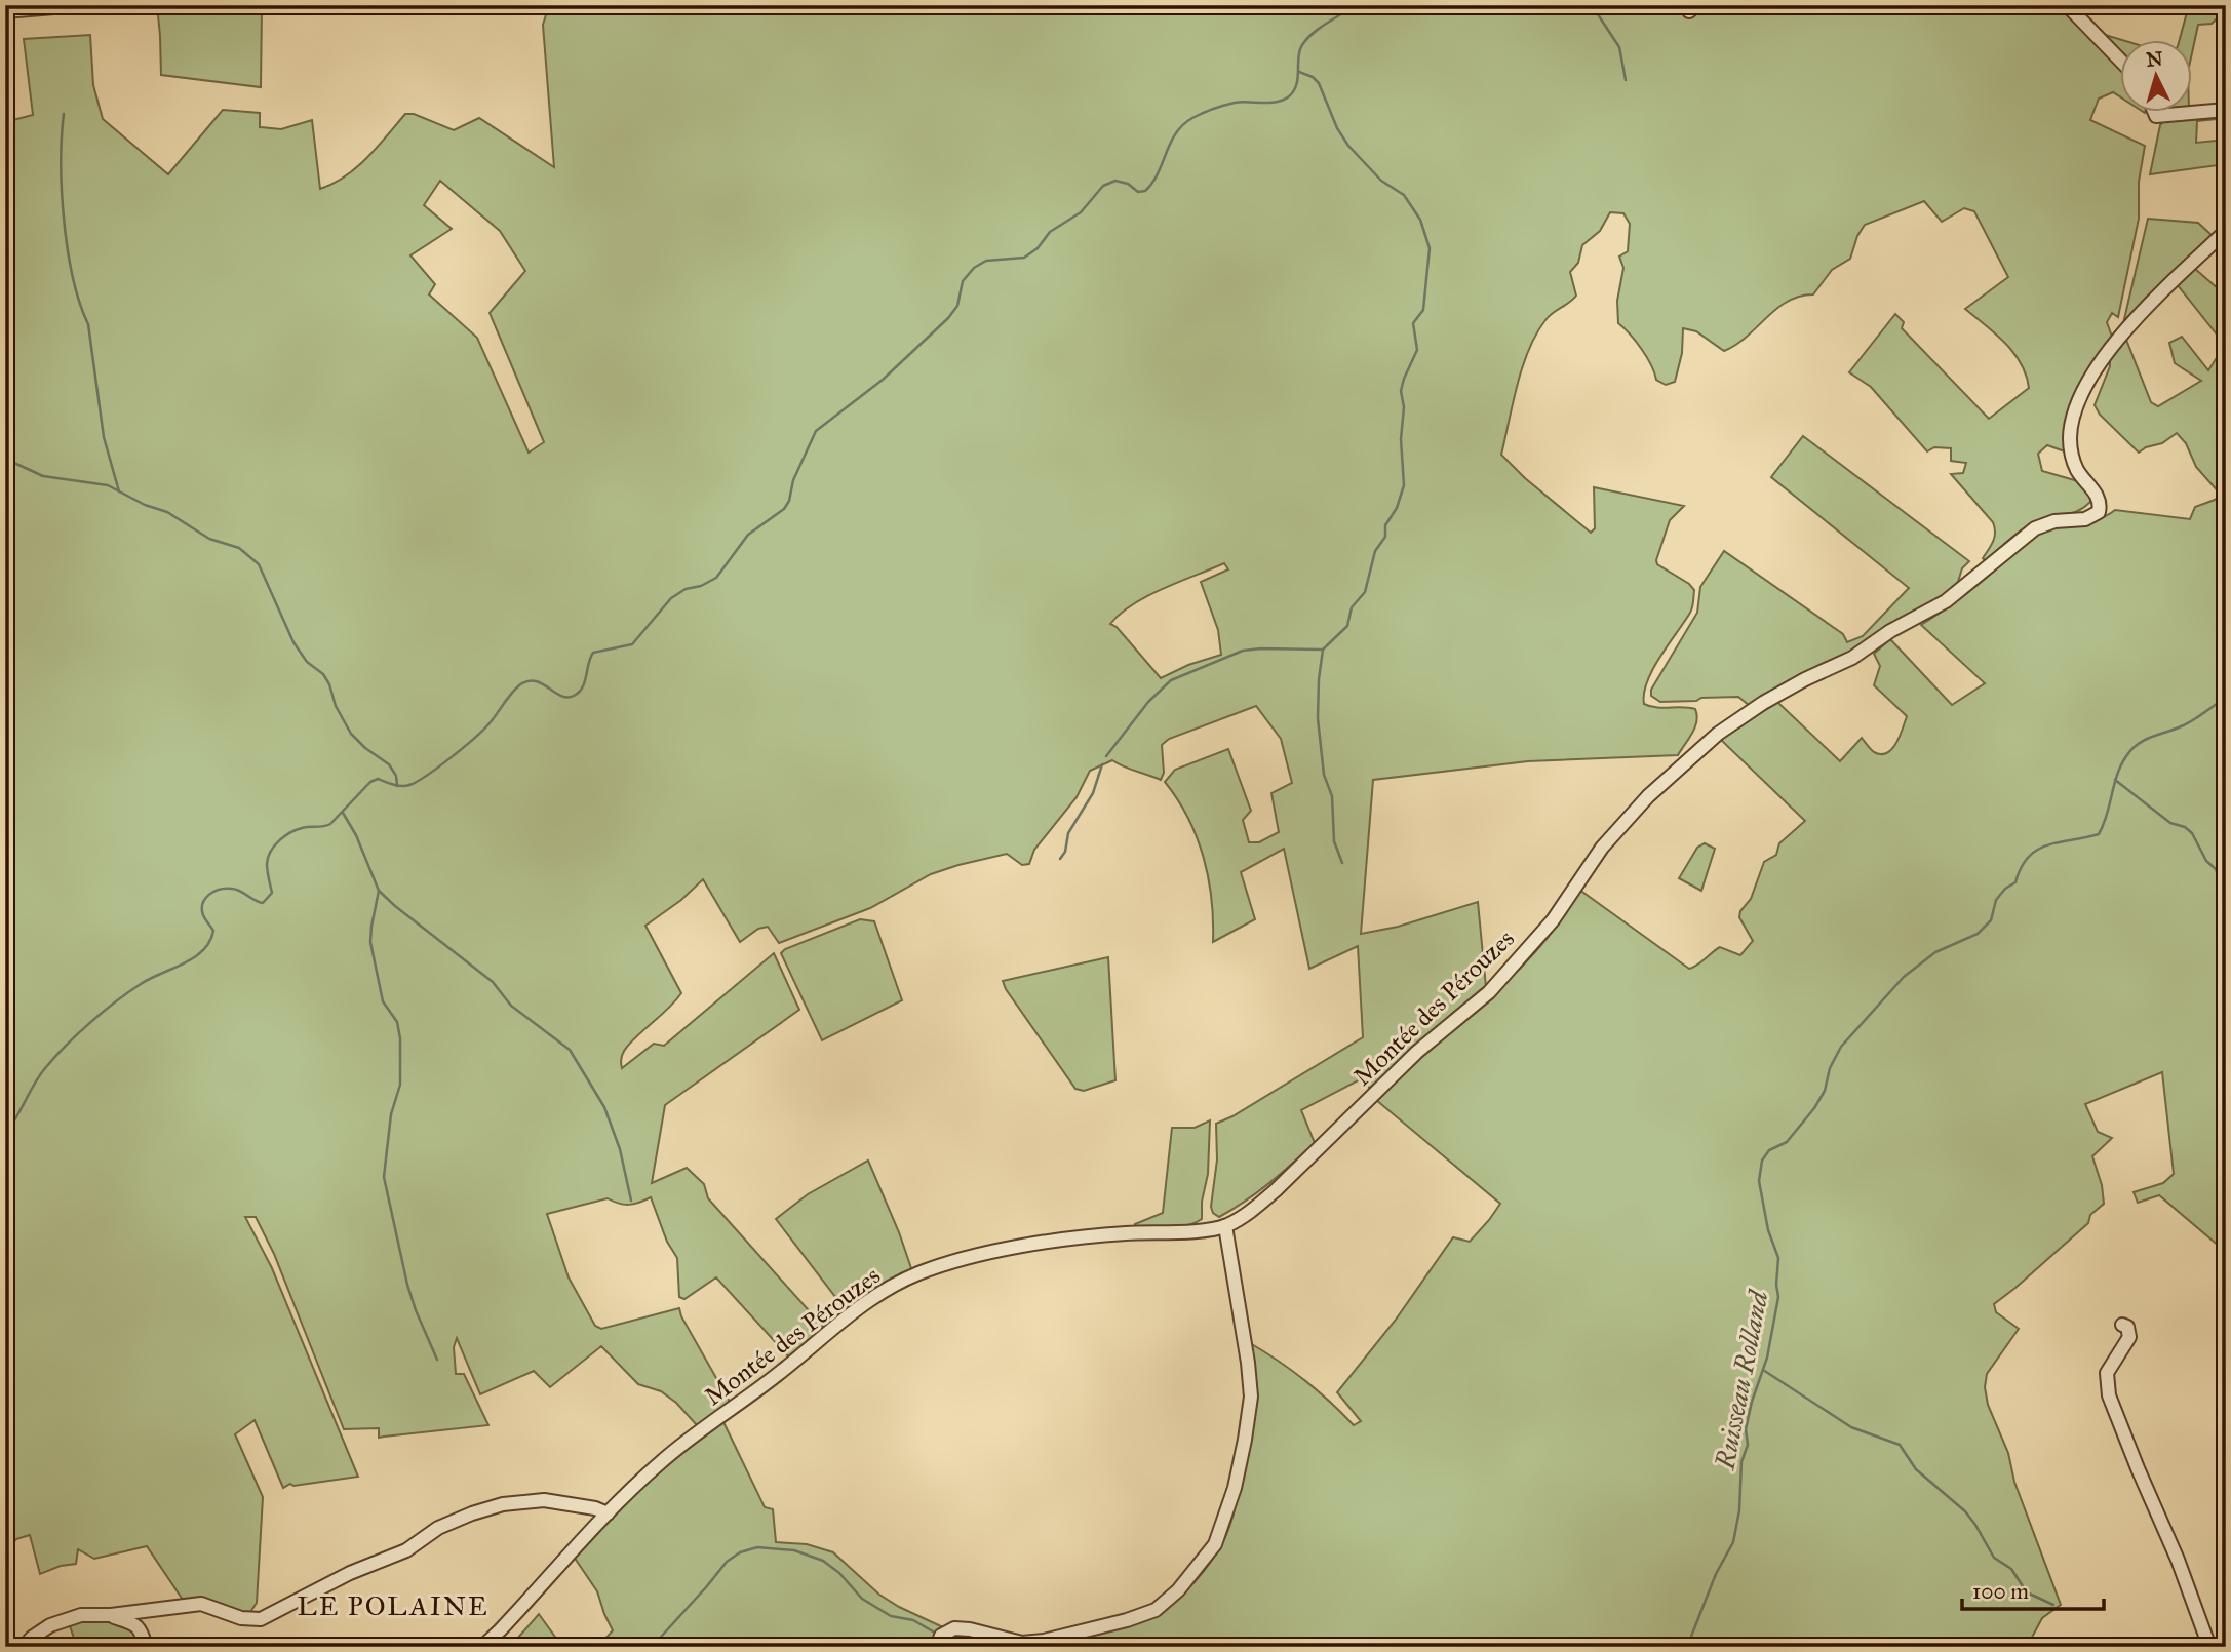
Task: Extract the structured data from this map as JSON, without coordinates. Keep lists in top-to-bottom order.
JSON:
{
  "streets": {
    "street": ["Montée des Pérouzes"]
  },
  "districts": ["LE POLAINE"],
  "water": ["Ruisseau Rolland"],
  "scale_bar": "100 m",
  "north": "top"
}
